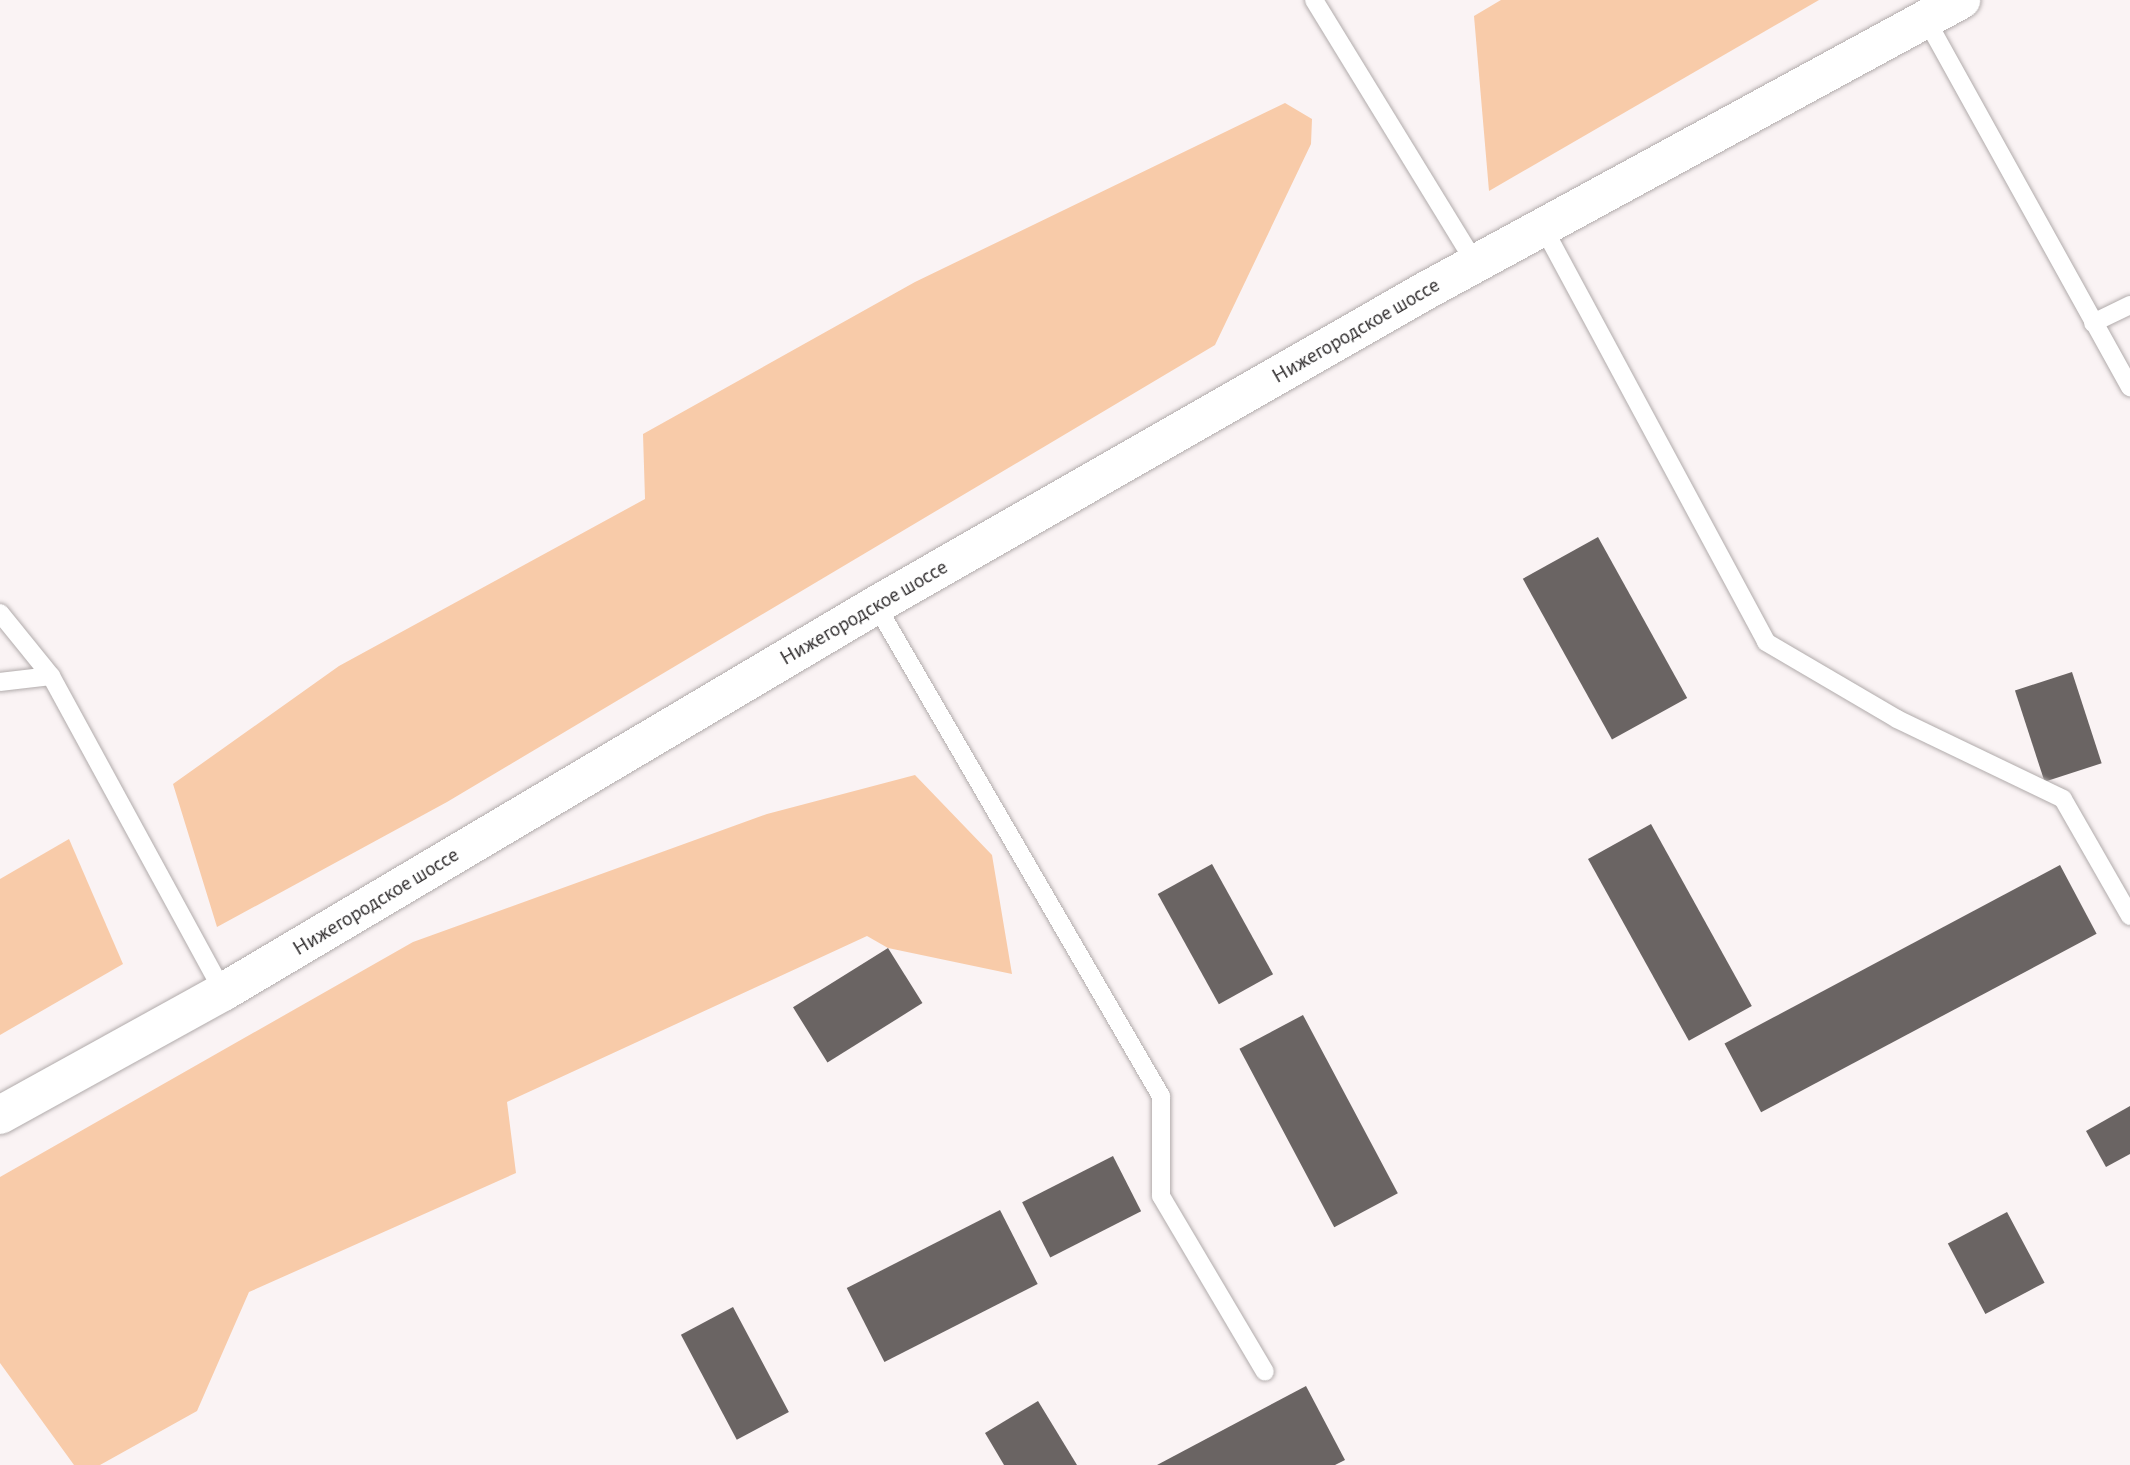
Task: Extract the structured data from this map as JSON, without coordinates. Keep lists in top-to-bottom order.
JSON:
{
  "streets": {
    "main road": ["Нижегородское шоссе"]
  }
}
